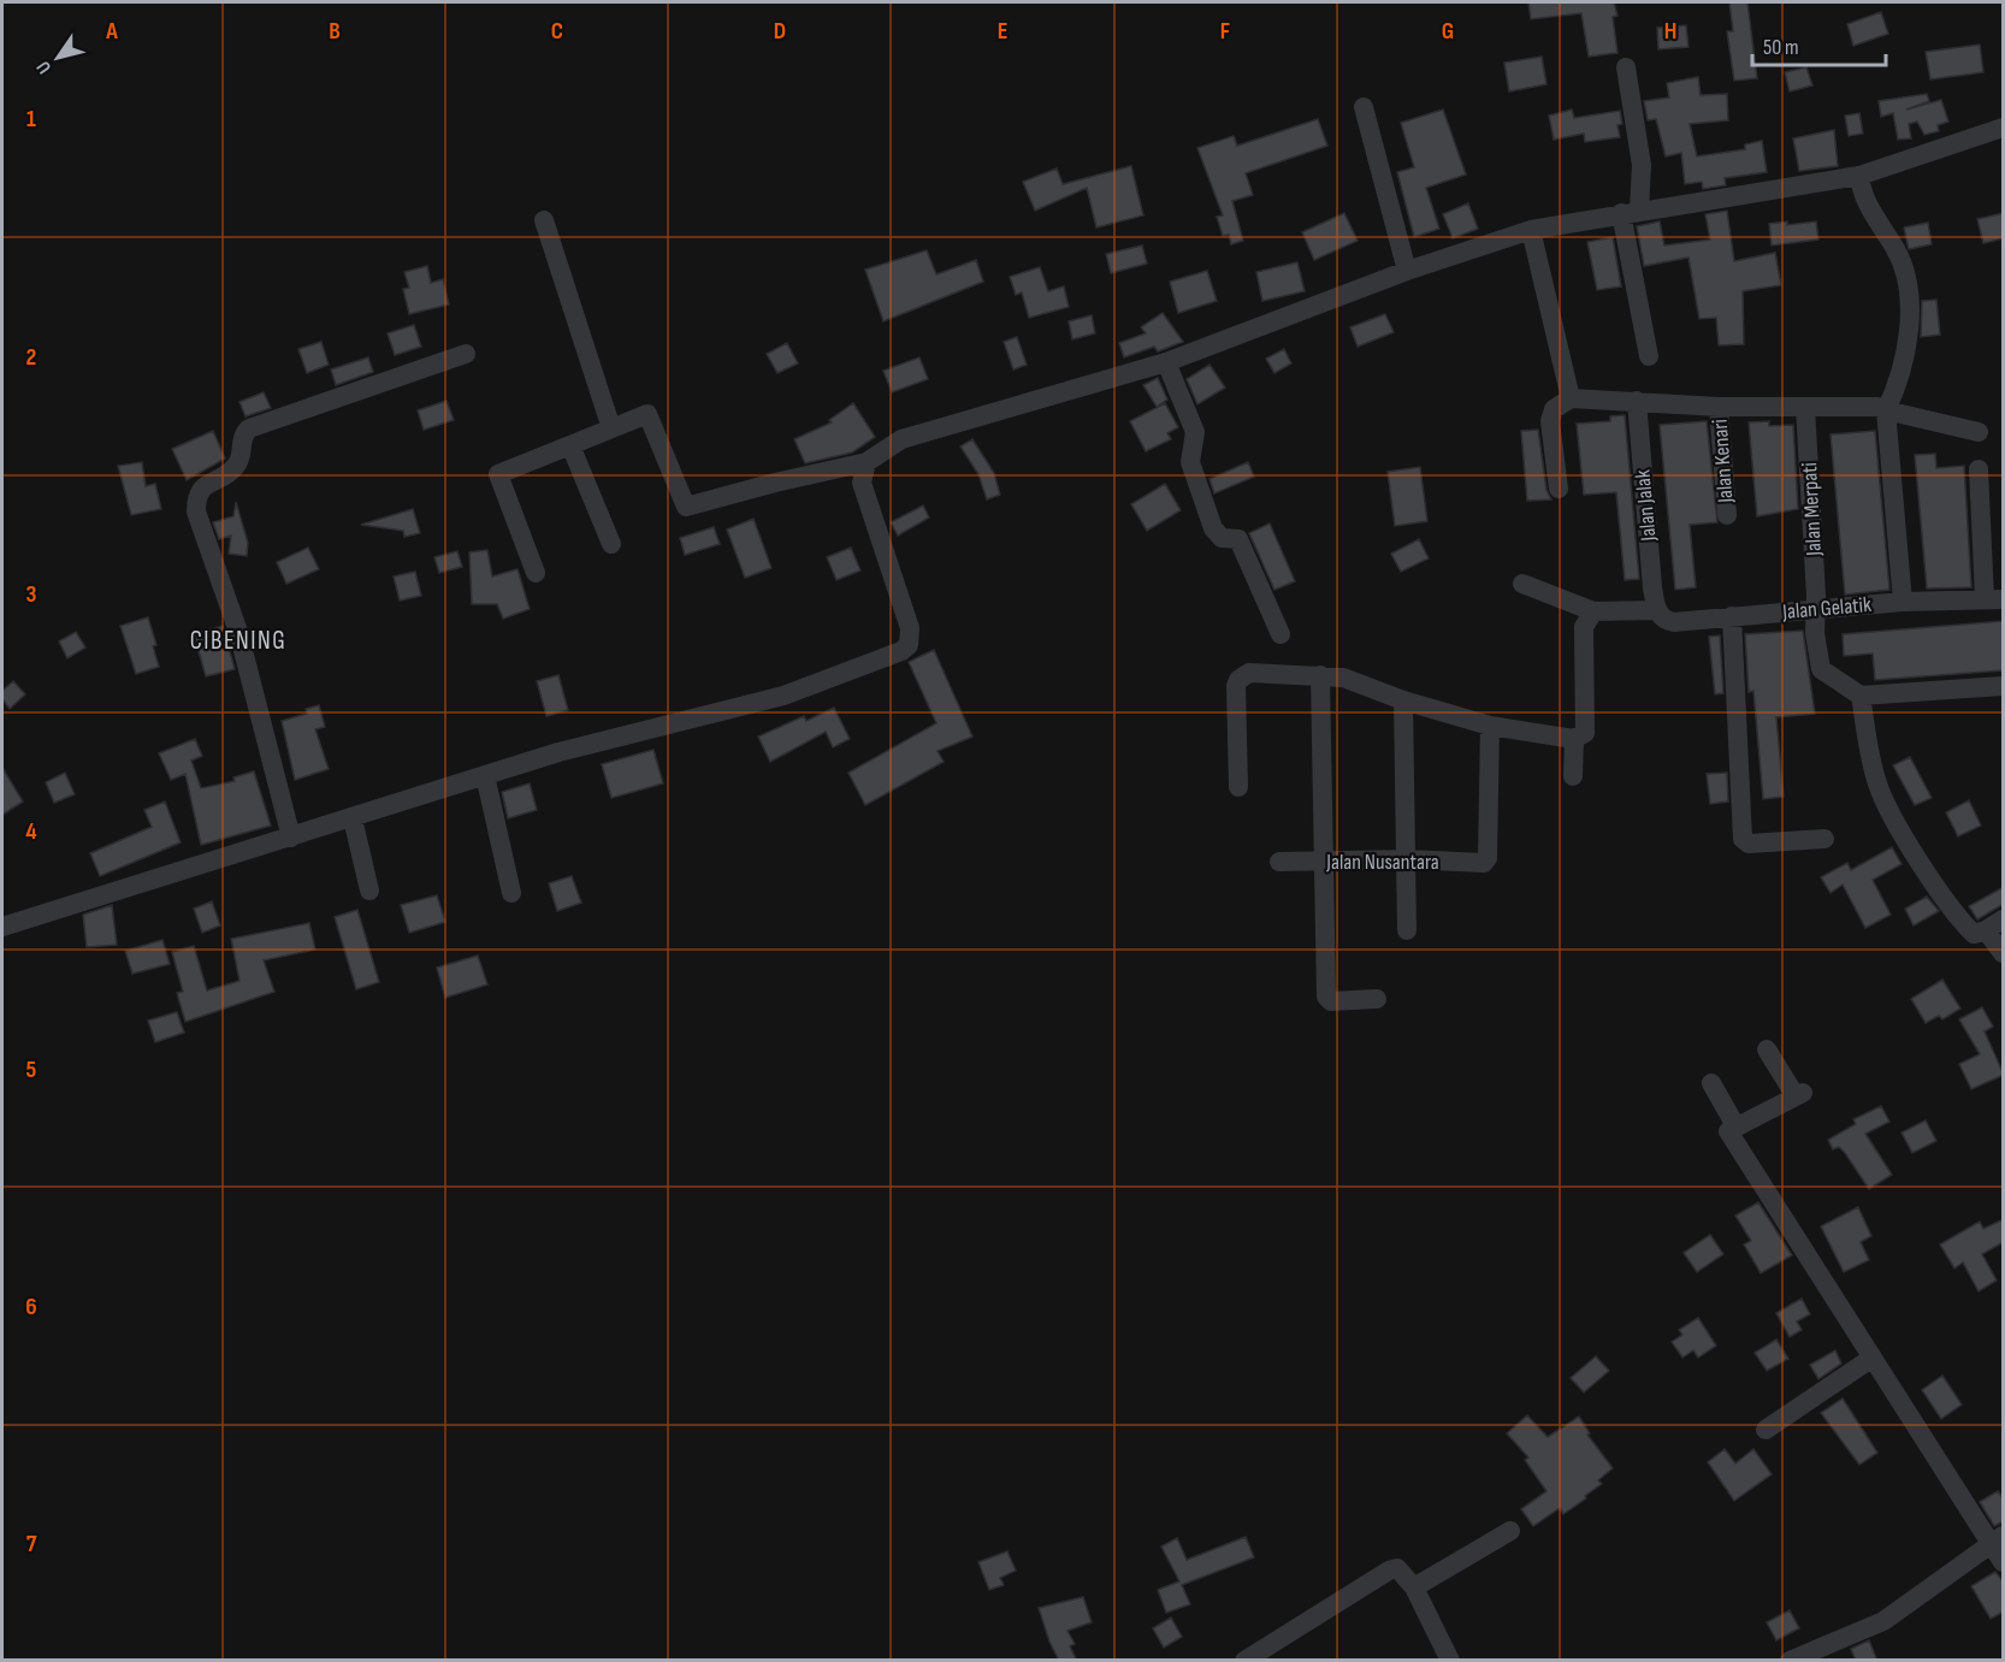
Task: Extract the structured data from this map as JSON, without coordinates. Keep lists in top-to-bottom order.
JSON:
{
  "streets": {
    "street": [
      "Jalan Kenari",
      "Jalan Jalak",
      "Jalan Merpati",
      "Jalan Gelatik",
      "Jalan Nusantara"
    ]
  },
  "crossings": [
    ["Jalan Jalak", "Jalan Gelatik"],
    ["Jalan Merpati", "Jalan Gelatik"]
  ],
  "districts": ["CIBENING"],
  "scale_bar": "50 m",
  "north": "bottom left",
  "grid": {
    "columns": [
      "A",
      "B",
      "C",
      "D",
      "E",
      "F",
      "G",
      "H"
    ],
    "rows": [
      "1",
      "2",
      "3",
      "4",
      "5",
      "6",
      "7"
    ]
  }
}
